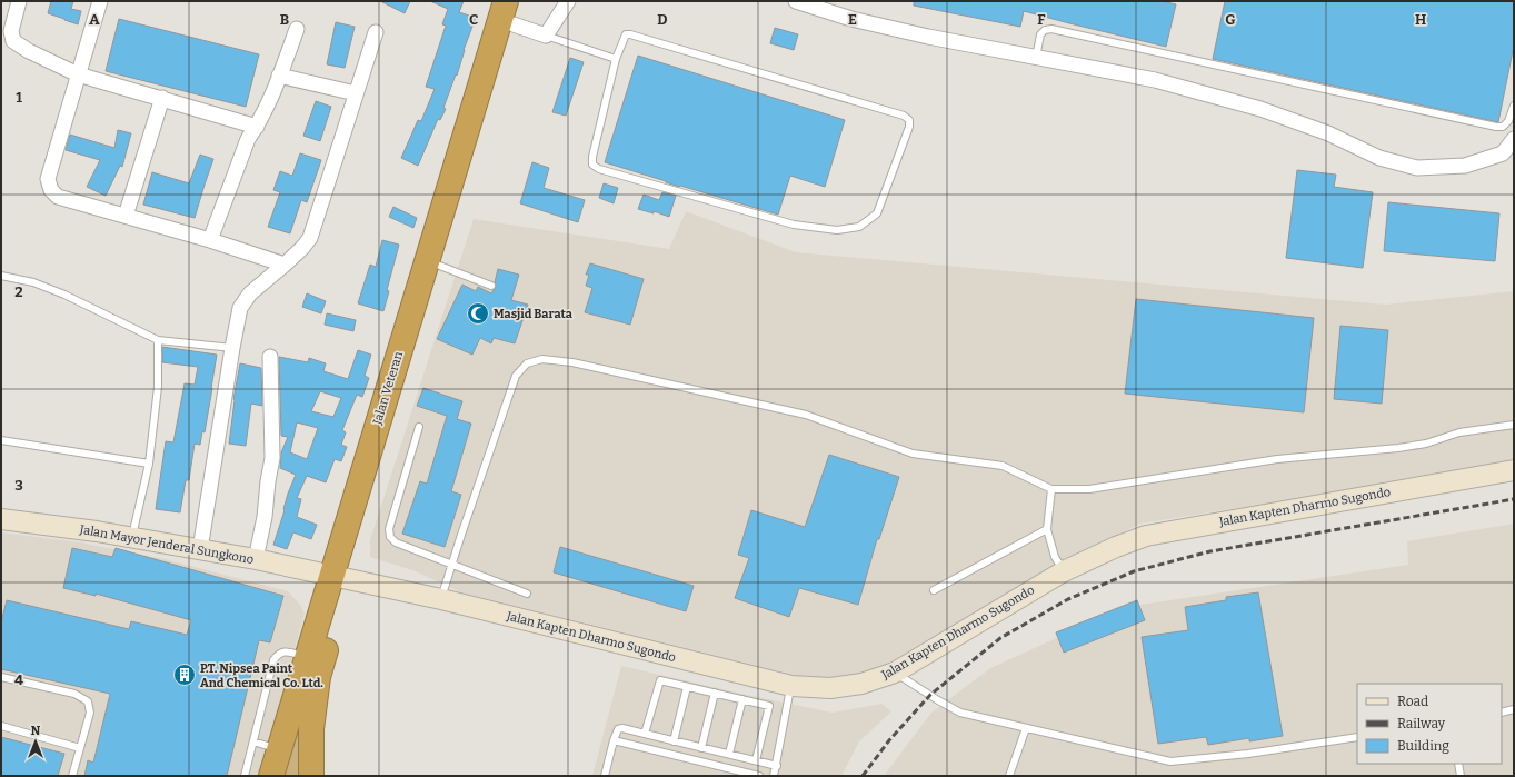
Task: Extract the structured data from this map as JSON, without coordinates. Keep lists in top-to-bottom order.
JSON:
{
  "streets": {
    "highway": ["Jalan Veteran"],
    "main road": ["Jalan Kapten Dharmo Sugondo", "Jalan Mayor Jenderal Sungkono"]
  },
  "crossings": [
    ["Jalan Veteran", "Jalan Kapten Dharmo Sugondo"],
    ["Jalan Veteran", "Jalan Mayor Jenderal Sungkono"],
    ["Jalan Kapten Dharmo Sugondo", "Jalan Mayor Jenderal Sungkono"]
  ],
  "places": {
    "mosque": ["Masjid Barata"],
    "building": ["P.T. Nipsea Paint And Chemical Co. Ltd."]
  },
  "legend": ["Road", "Railway", "Building"],
  "north": "top",
  "grid": {
    "columns": [
      "A",
      "B",
      "C",
      "D",
      "E",
      "F",
      "G",
      "H"
    ],
    "rows": [
      "1",
      "2",
      "3",
      "4"
    ]
  }
}
